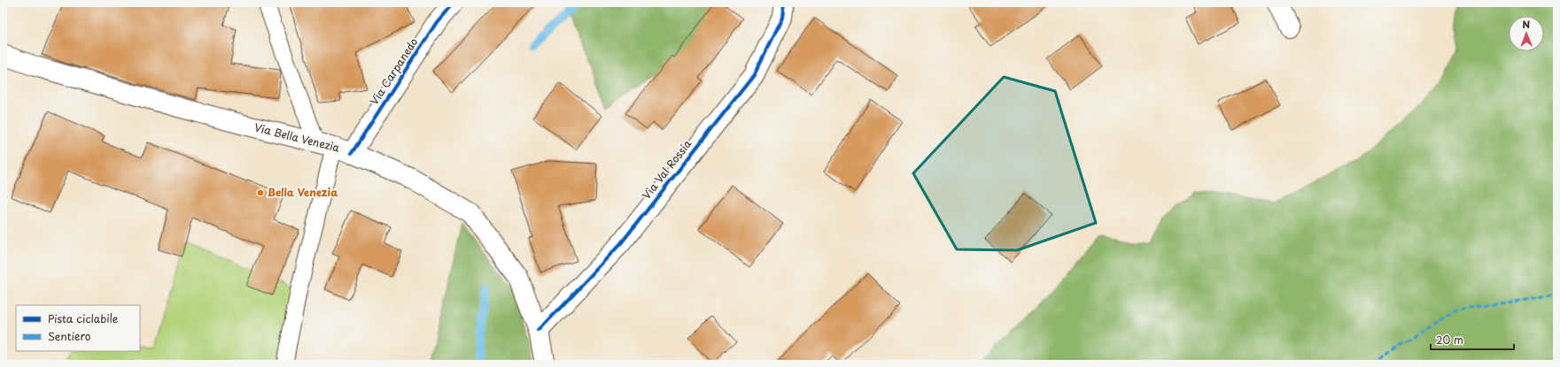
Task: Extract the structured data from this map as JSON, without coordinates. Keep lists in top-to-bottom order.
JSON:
{
  "streets": {
    "main road": ["Via Carpanedo", "Via Bella Venezia", "Via Val Rossia"]
  },
  "crossings": [
    ["Via Carpanedo", "Via Bella Venezia"],
    ["Via Bella Venezia", "Via Val Rossia"]
  ],
  "places": ["Bella Venezia"],
  "legend": ["Pista ciclabile", "Sentiero"],
  "scale_bar": "20 m",
  "north": "top"
}
